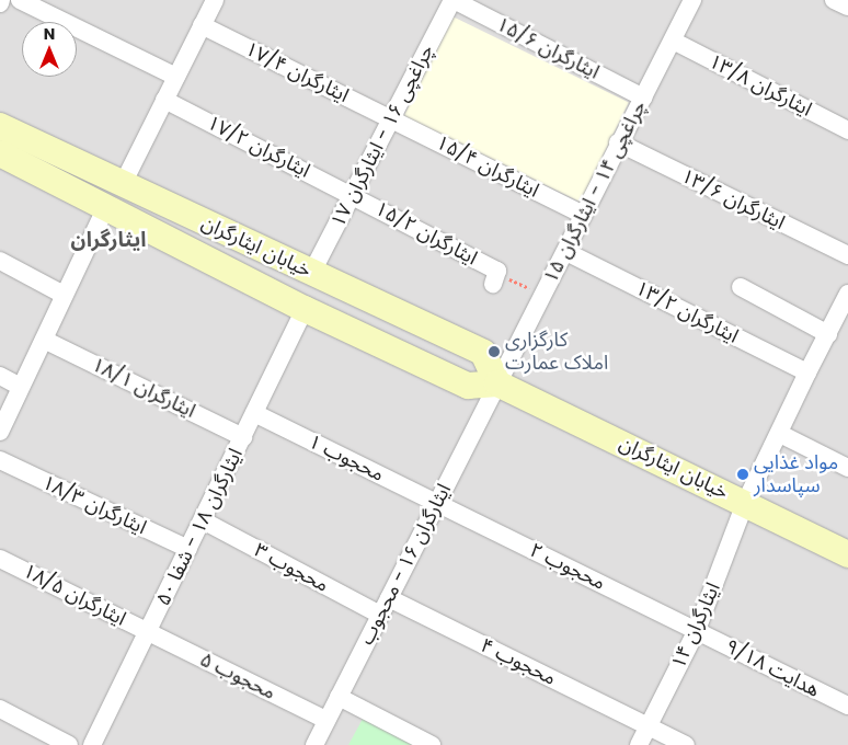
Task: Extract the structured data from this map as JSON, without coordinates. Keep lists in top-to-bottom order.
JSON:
{
  "streets": {
    "street": [
      "ایثارگران ۱۵/۶",
      "ایثارگران ۱۷/۴",
      "ایثارگران ۱۳/۸",
      "چراغچی ۱۶ - ایثارگران ۱۷",
      "ایثارگران ۱۷/۲",
      "ایثارگران ۱۵/۴",
      "چراغچی ۱۴ - ایثارگران ۱۵",
      "ایثارگران ۱۳/۶",
      "ایثارگران ۱۵/۲",
      "خیابان ایثارگران",
      "ایثارگران ۱۳/۲",
      "ایثارگران ۱۸/۱",
      "محجوب ۱",
      "ایثارگران ۱۸/۳",
      "ایثارگران ۱۸ - شفا ۵۰",
      "ایثارگران ۱۶ - محجوب",
      "محجوب ۲",
      "محجوب ۳",
      "ایثارگران ۱۸/۵",
      "ایثارگران ۱۴",
      "محجوب ۴",
      "هدایت ۹/۱۸",
      "محجوب ۵"
    ]
  },
  "crossings": [
    ["ایثارگران ۱۵/۶", "چراغچی ۱۶ - ایثارگران ۱۷"],
    ["ایثارگران ۱۵/۶", "چراغچی ۱۴ - ایثارگران ۱۵"],
    ["ایثارگران ۱۷/۴", "چراغچی ۱۶ - ایثارگران ۱۷"],
    ["ایثارگران ۱۷/۴", "ایثارگران ۱۵/۴"],
    ["ایثارگران ۱۳/۸", "چراغچی ۱۴ - ایثارگران ۱۵"],
    ["چراغچی ۱۶ - ایثارگران ۱۷", "ایثارگران ۱۷/۲"],
    ["چراغچی ۱۶ - ایثارگران ۱۷", "ایثارگران ۱۵/۴"],
    ["چراغچی ۱۶ - ایثارگران ۱۷", "ایثارگران ۱۵/۲"],
    ["چراغچی ۱۶ - ایثارگران ۱۷", "خیابان ایثارگران"],
    ["ایثارگران ۱۷/۲", "ایثارگران ۱۵/۲"],
    ["ایثارگران ۱۵/۴", "چراغچی ۱۴ - ایثارگران ۱۵"],
    ["چراغچی ۱۴ - ایثارگران ۱۵", "ایثارگران ۱۳/۶"],
    ["چراغچی ۱۴ - ایثارگران ۱۵", "ایثارگران ۱۵/۲"],
    ["چراغچی ۱۴ - ایثارگران ۱۵", "خیابان ایثارگران"],
    ["چراغچی ۱۴ - ایثارگران ۱۵", "ایثارگران ۱۳/۲"],
    ["چراغچی ۱۴ - ایثارگران ۱۵", "ایثارگران ۱۶ - محجوب"],
    ["خیابان ایثارگران", "ایثارگران ۱۸ - شفا ۵۰"],
    ["خیابان ایثارگران", "ایثارگران ۱۶ - محجوب"],
    ["خیابان ایثارگران", "ایثارگران ۱۴"],
    ["ایثارگران ۱۳/۲", "ایثارگران ۱۴"],
    ["ایثارگران ۱۸/۱", "ایثارگران ۱۸ - شفا ۵۰"],
    ["محجوب ۱", "ایثارگران ۱۸ - شفا ۵۰"],
    ["محجوب ۱", "ایثارگران ۱۶ - محجوب"],
    ["محجوب ۱", "محجوب ۲"],
    ["ایثارگران ۱۸/۳", "ایثارگران ۱۸ - شفا ۵۰"],
    ["ایثارگران ۱۸ - شفا ۵۰", "محجوب ۳"],
    ["ایثارگران ۱۸ - شفا ۵۰", "ایثارگران ۱۸/۵"],
    ["ایثارگران ۱۸ - شفا ۵۰", "محجوب ۵"],
    ["ایثارگران ۱۶ - محجوب", "محجوب ۲"],
    ["ایثارگران ۱۶ - محجوب", "محجوب ۳"],
    ["ایثارگران ۱۶ - محجوب", "محجوب ۴"],
    ["ایثارگران ۱۶ - محجوب", "محجوب ۵"],
    ["محجوب ۲", "ایثارگران ۱۴"],
    ["محجوب ۲", "هدایت ۹/۱۸"],
    ["ایثارگران ۱۸/۵", "محجوب ۵"],
    ["ایثارگران ۱۴", "محجوب ۴"],
    ["ایثارگران ۱۴", "هدایت ۹/۱۸"]
  ],
  "districts": ["ایثارگران"],
  "places": ["کارگزاری املاک عمارت", "مواد غذایی سپاسدار"],
  "north": "top"
}
